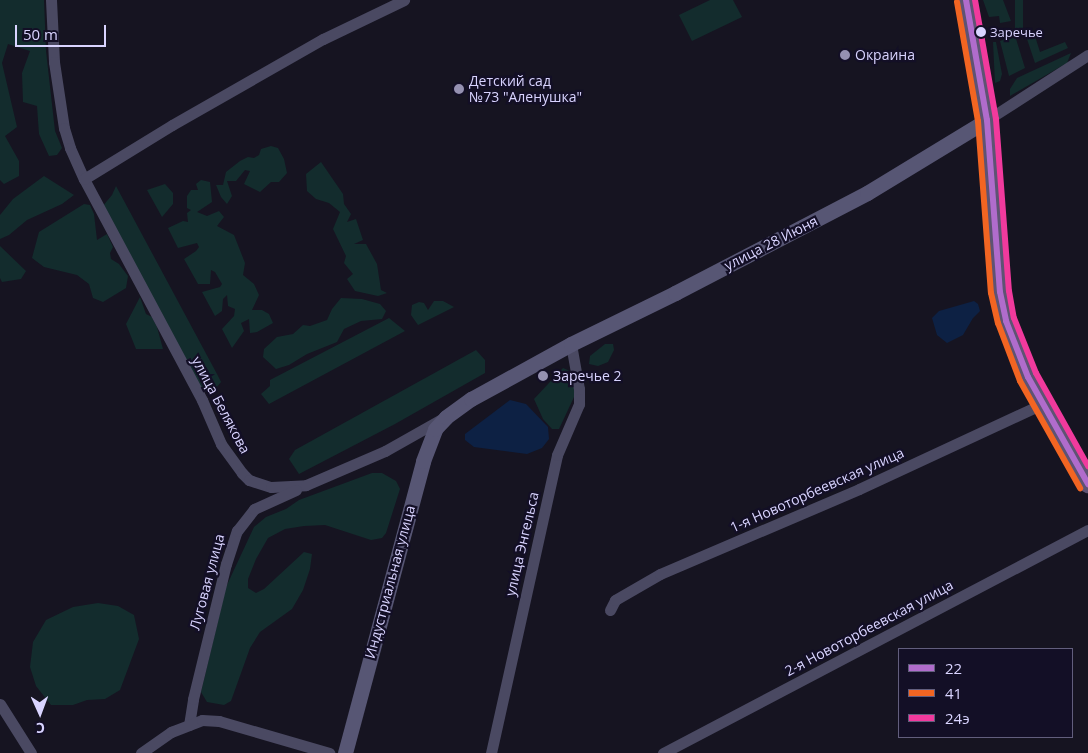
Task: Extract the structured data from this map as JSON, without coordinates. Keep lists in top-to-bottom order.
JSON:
{
  "streets": {
    "street": [
      "улица 28 Июня",
      "улица Белякова",
      "1-я Новоторбеевская улица",
      "улица Энгельса",
      "Луговая улица",
      "Индустриальная улица",
      "2-я Новоторбеевская улица"
    ]
  },
  "crossings": [
    ["улица 28 Июня", "улица Белякова"],
    ["улица 28 Июня", "улица Энгельса"],
    ["улица 28 Июня", "Индустриальная улица"],
    ["улица Белякова", "Луговая улица"],
    ["улица Белякова", "Индустриальная улица"]
  ],
  "places": [
    "Заречье",
    "Окраина",
    "Детский сад №73 \"Аленушка\"",
    "Заречье 2"
  ],
  "lines": ["transit line 22", "transit line 24э", "transit line 41"],
  "legend": ["22", "41", "24э"],
  "scale_bar": "50 m",
  "north": "bottom"
}
